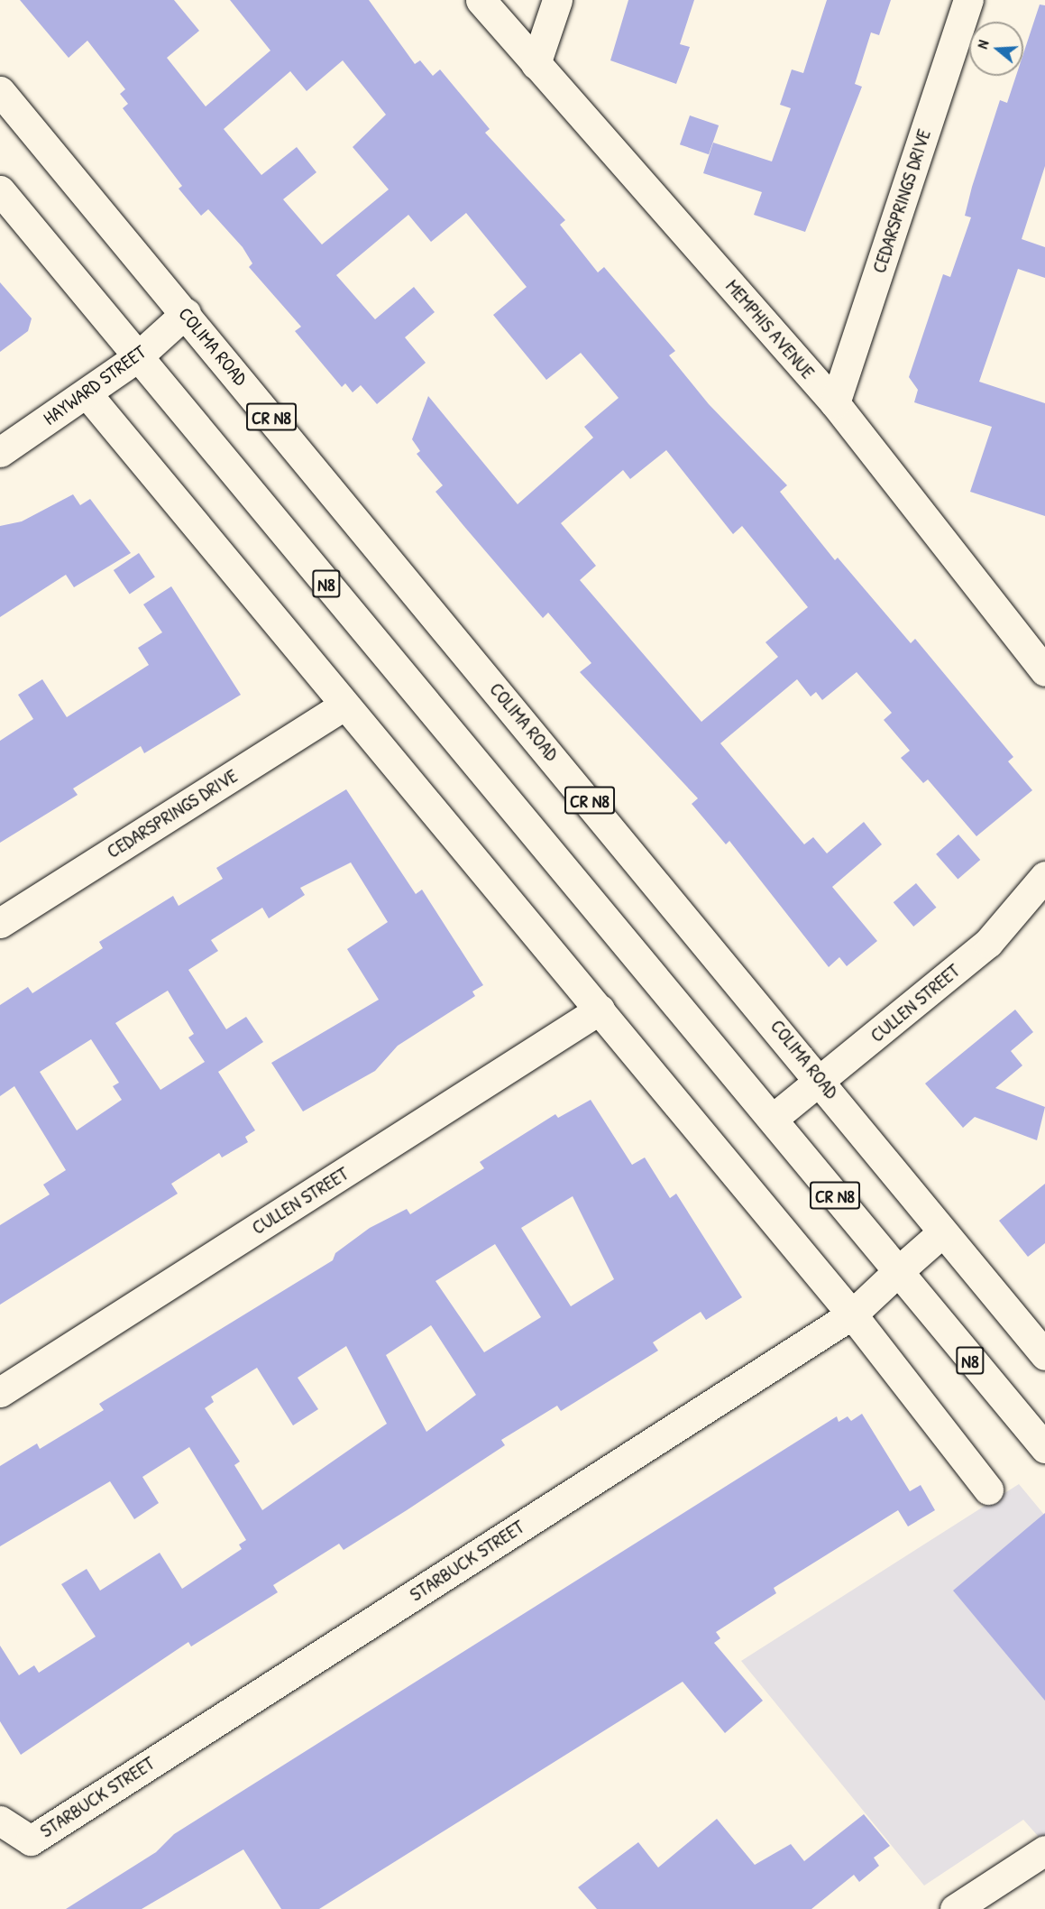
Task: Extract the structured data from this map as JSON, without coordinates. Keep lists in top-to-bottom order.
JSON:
{
  "streets": {
    "street": [
      "CEDARSPRINGS DRIVE",
      "MEMPHIS AVENUE",
      "COLIMA ROAD",
      "HAYWARD STREET",
      "CR N8",
      "N8",
      "CULLEN STREET",
      "STARBUCK STREET"
    ]
  },
  "crossings": [
    ["CEDARSPRINGS DRIVE", "MEMPHIS AVENUE"],
    ["COLIMA ROAD", "HAYWARD STREET"],
    ["COLIMA ROAD", "CULLEN STREET"],
    ["COLIMA ROAD", "STARBUCK STREET"],
    ["HAYWARD STREET", "N8"],
    ["CR N8", "N8"],
    ["CR N8", "CULLEN STREET"],
    ["CR N8", "STARBUCK STREET"],
    ["N8", "STARBUCK STREET"]
  ],
  "north": "left"
}
